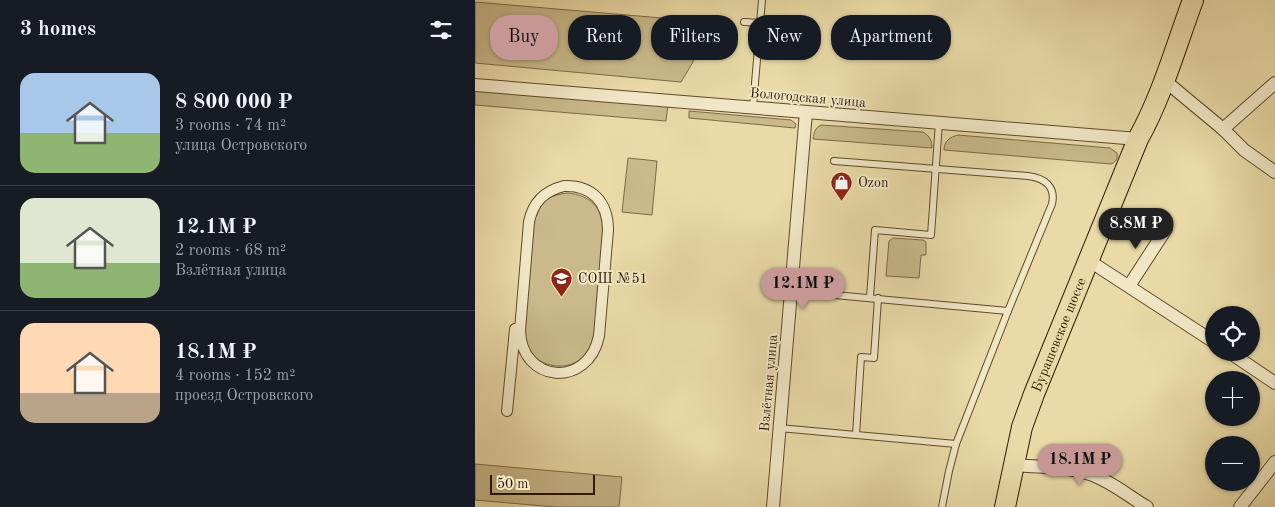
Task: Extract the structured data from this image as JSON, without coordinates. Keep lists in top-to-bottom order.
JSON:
{
  "streets": {
    "main road": ["Бурашевское шоссе"],
    "street": ["Вологодская улица", "Взлётная улица"]
  },
  "crossings": [
    ["Вологодская улица", "Бурашевское шоссе"],
    ["Вологодская улица", "Взлётная улица"]
  ],
  "places": {
    "shop": ["Ozon"],
    "school or university": ["СОШ №51"]
  },
  "scale_bar": "50 m",
  "page": {
    "heading": "3 homes",
    "chip": [
      "Buy",
      "Rent",
      "Filters",
      "New",
      "Apartment"
    ],
    "list": [
      {
        "name": "8 800 000 ₽",
        "note": "3 rooms · 74 m² · улица Островского"
      },
      {
        "name": "12.1M ₽",
        "note": "2 rooms · 68 m² · Взлётная улица"
      },
      {
        "name": "18.1M ₽",
        "note": "4 rooms · 152 m² · проезд Островского"
      }
    ],
    "price": ["8.8M ₽", "12.1M ₽", "18.1M ₽"],
    "map_buttons": ["+", "−"],
    "scale": "50 m"
  }
}
